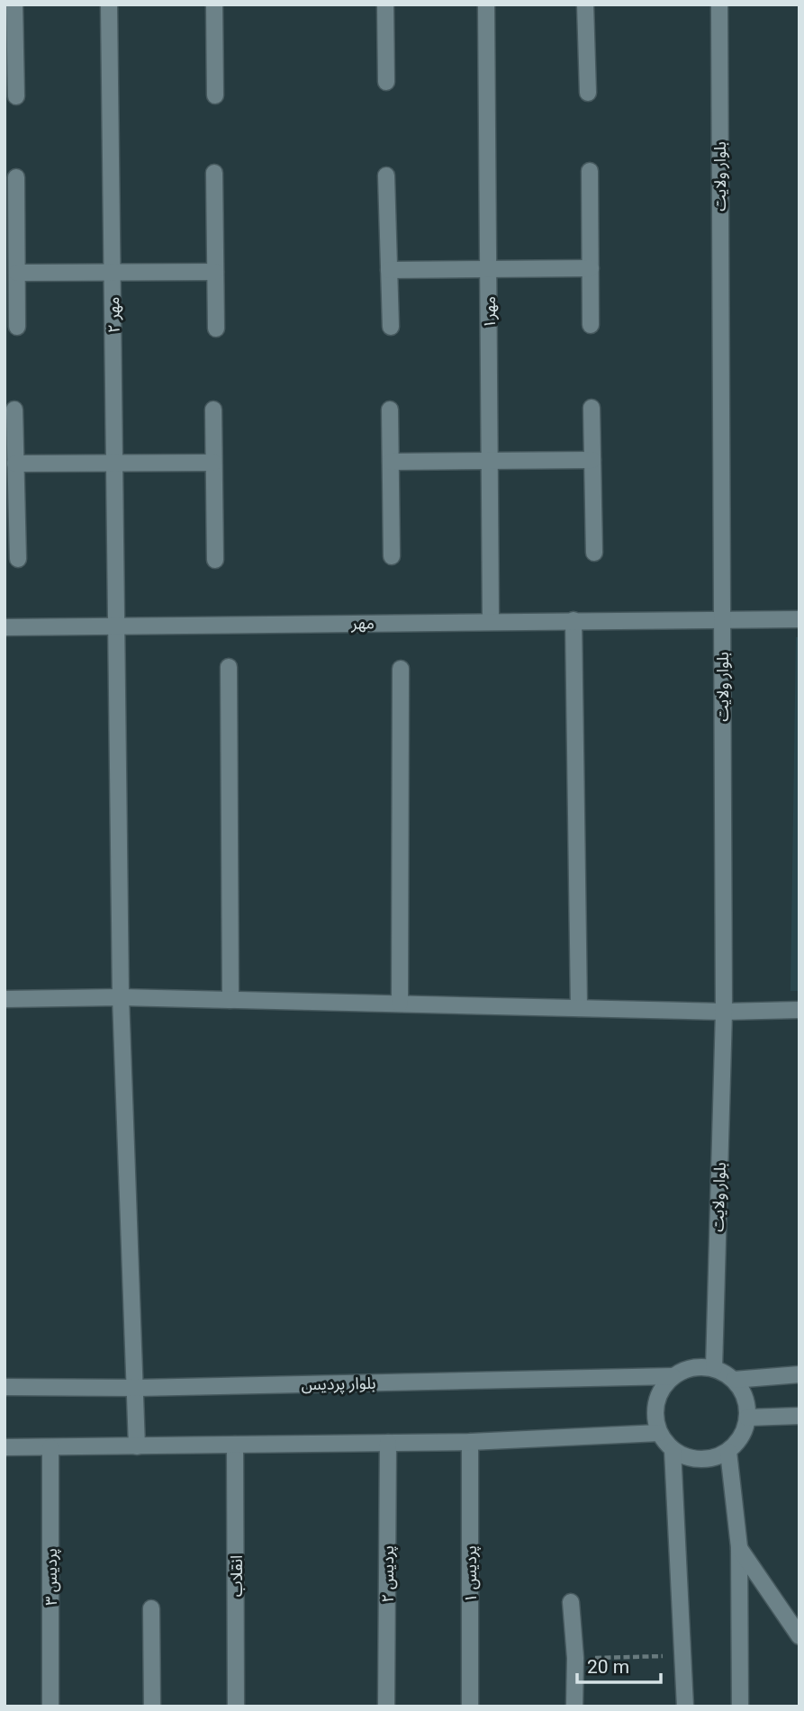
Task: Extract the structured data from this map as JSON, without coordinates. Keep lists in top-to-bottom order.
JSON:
{
  "streets": {
    "street": [
      "بلوار ولایت",
      "مهر۱",
      "مهر ۲",
      "مهر",
      "بلوار پردیس",
      "پردیس ۲",
      "پردیس ۱",
      "انقلاب",
      "پردیس ۳"
    ]
  },
  "crossings": [
    ["بلوار ولایت", "مهر"],
    ["بلوار ولایت", "بلوار پردیس"],
    ["مهر۱", "مهر"],
    ["مهر ۲", "مهر"],
    ["مهر ۲", "بلوار پردیس"]
  ],
  "scale_bar": "20 m"
}
